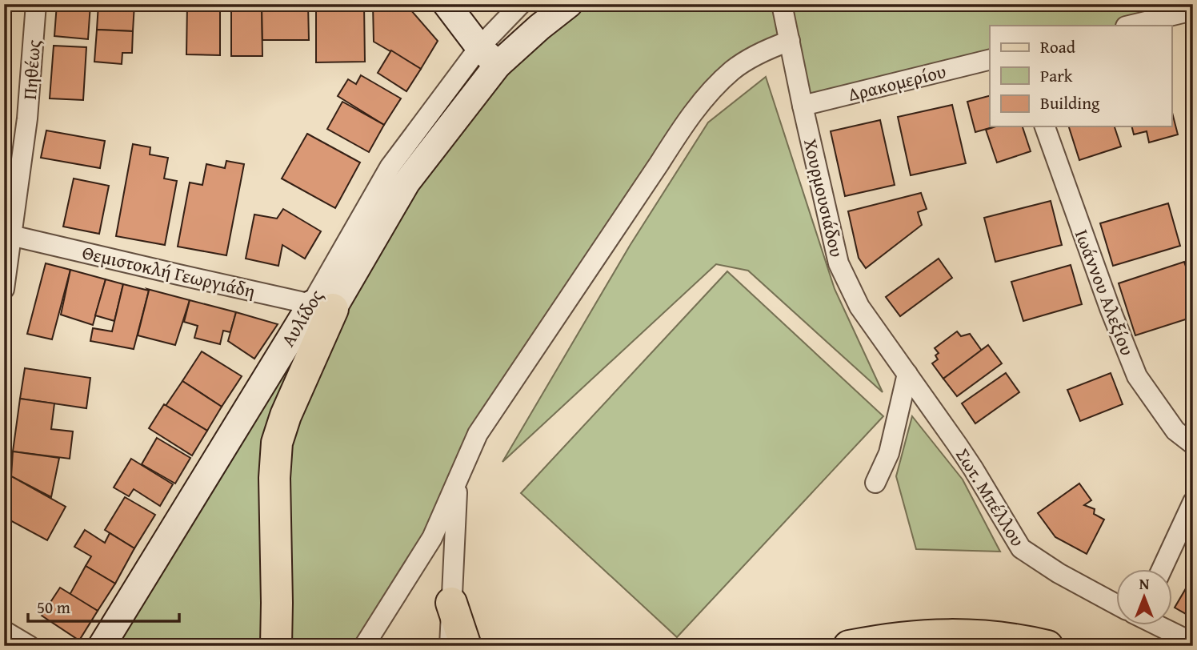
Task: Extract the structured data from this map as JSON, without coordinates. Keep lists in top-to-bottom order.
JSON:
{
  "streets": {
    "street": [
      "Πηθέως",
      "Δρακομερίου",
      "Χουρμουσιάδου",
      "Θεμιστοκλή Γεωργιάδη",
      "Ιωάννου Αλεξίου",
      "Αυλίδος",
      "Σωτ. Μπέλλου"
    ]
  },
  "crossings": [
    ["Πηθέως", "Θεμιστοκλή Γεωργιάδη"],
    ["Δρακομερίου", "Χουρμουσιάδου"],
    ["Χουρμουσιάδου", "Σωτ. Μπέλλου"],
    ["Θεμιστοκλή Γεωργιάδη", "Αυλίδος"]
  ],
  "legend": ["Road", "Park", "Building"],
  "scale_bar": "50 m",
  "north": "top"
}
